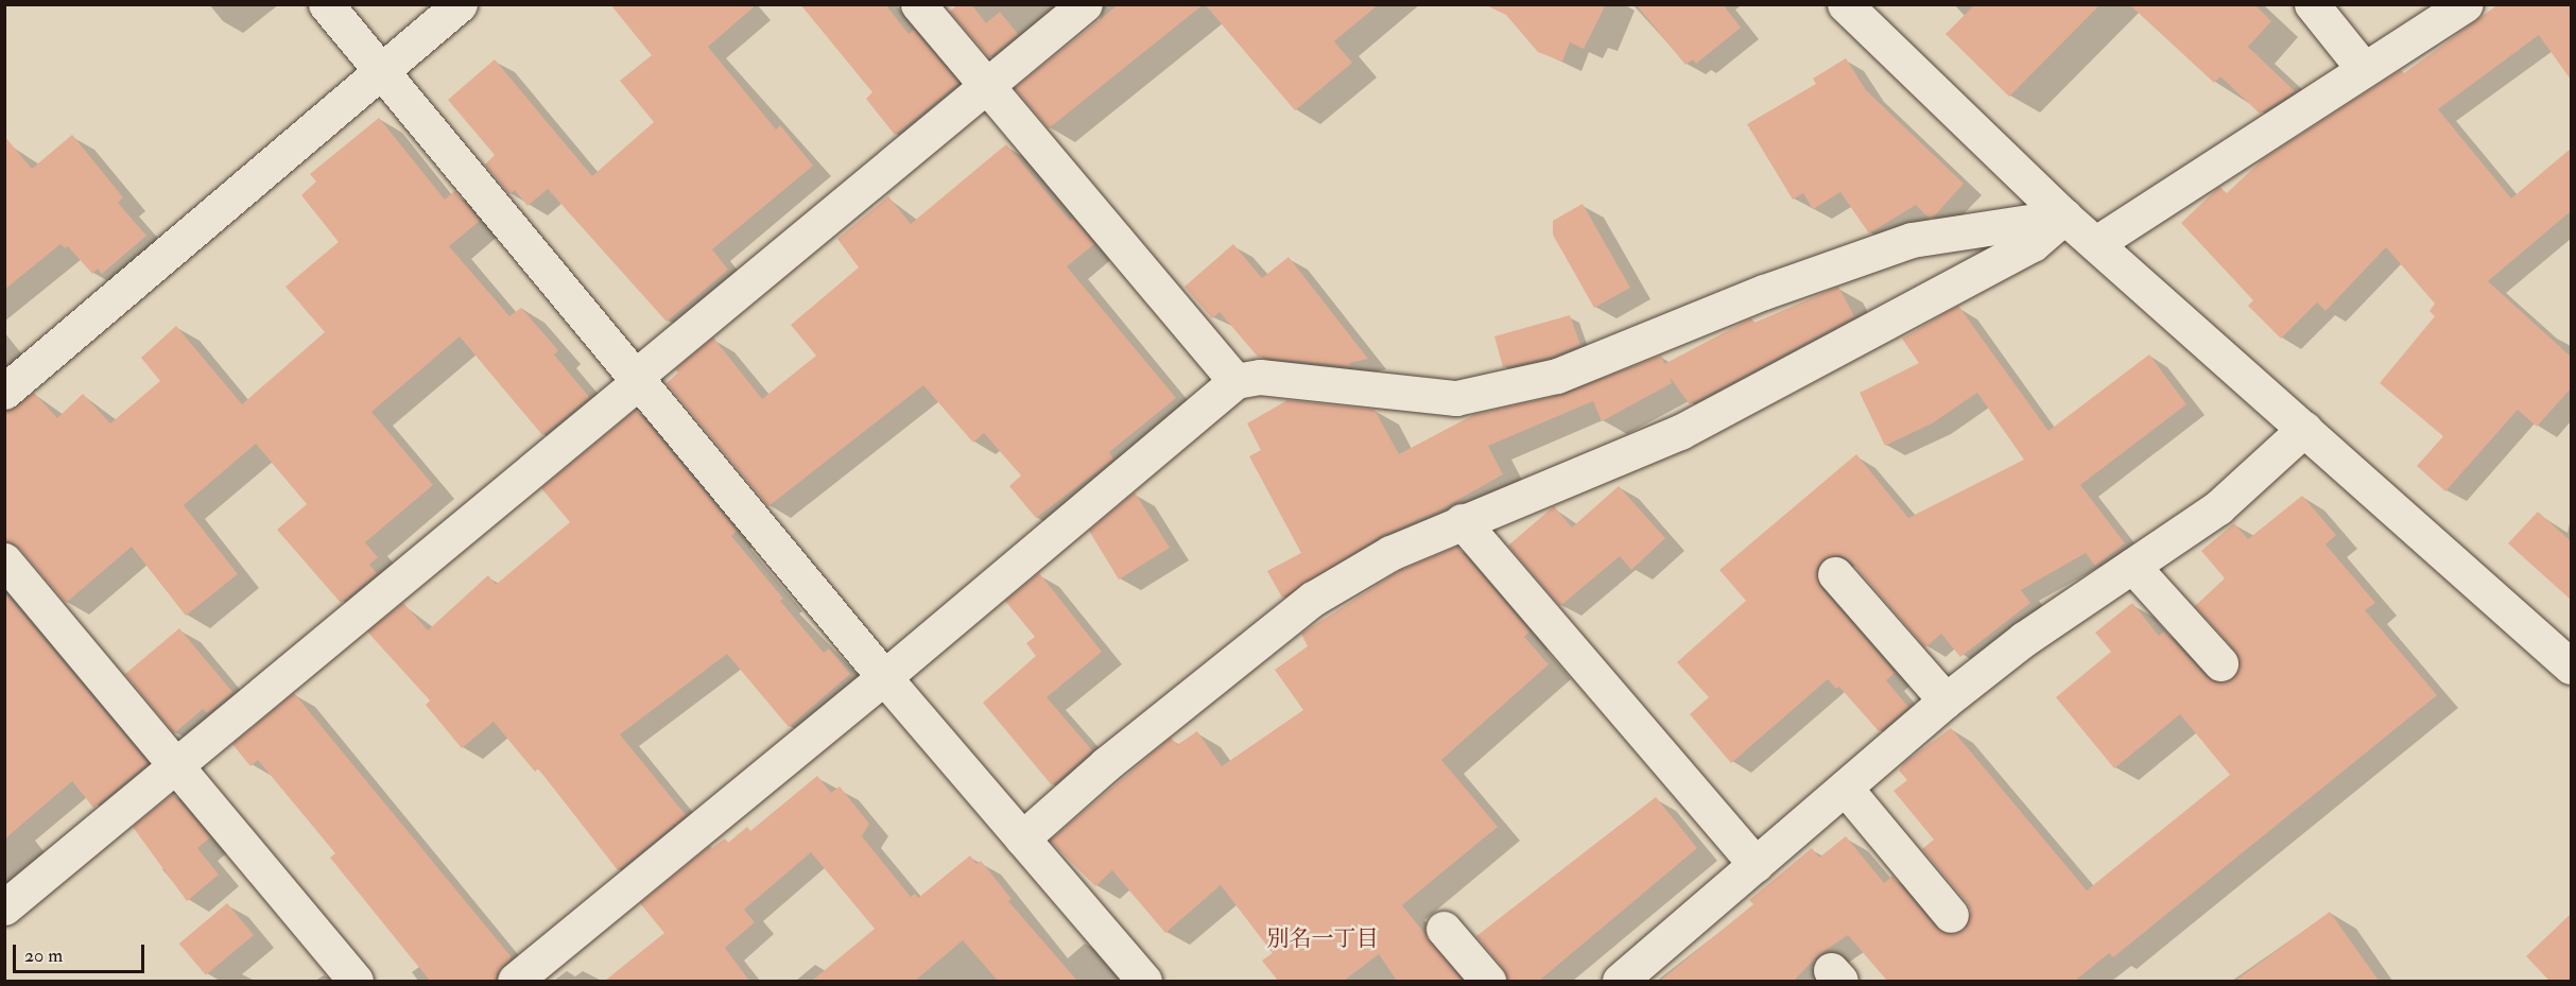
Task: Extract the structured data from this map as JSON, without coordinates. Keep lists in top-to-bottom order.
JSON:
{
  "districts": ["別名一丁目"],
  "scale_bar": "20 m"
}
